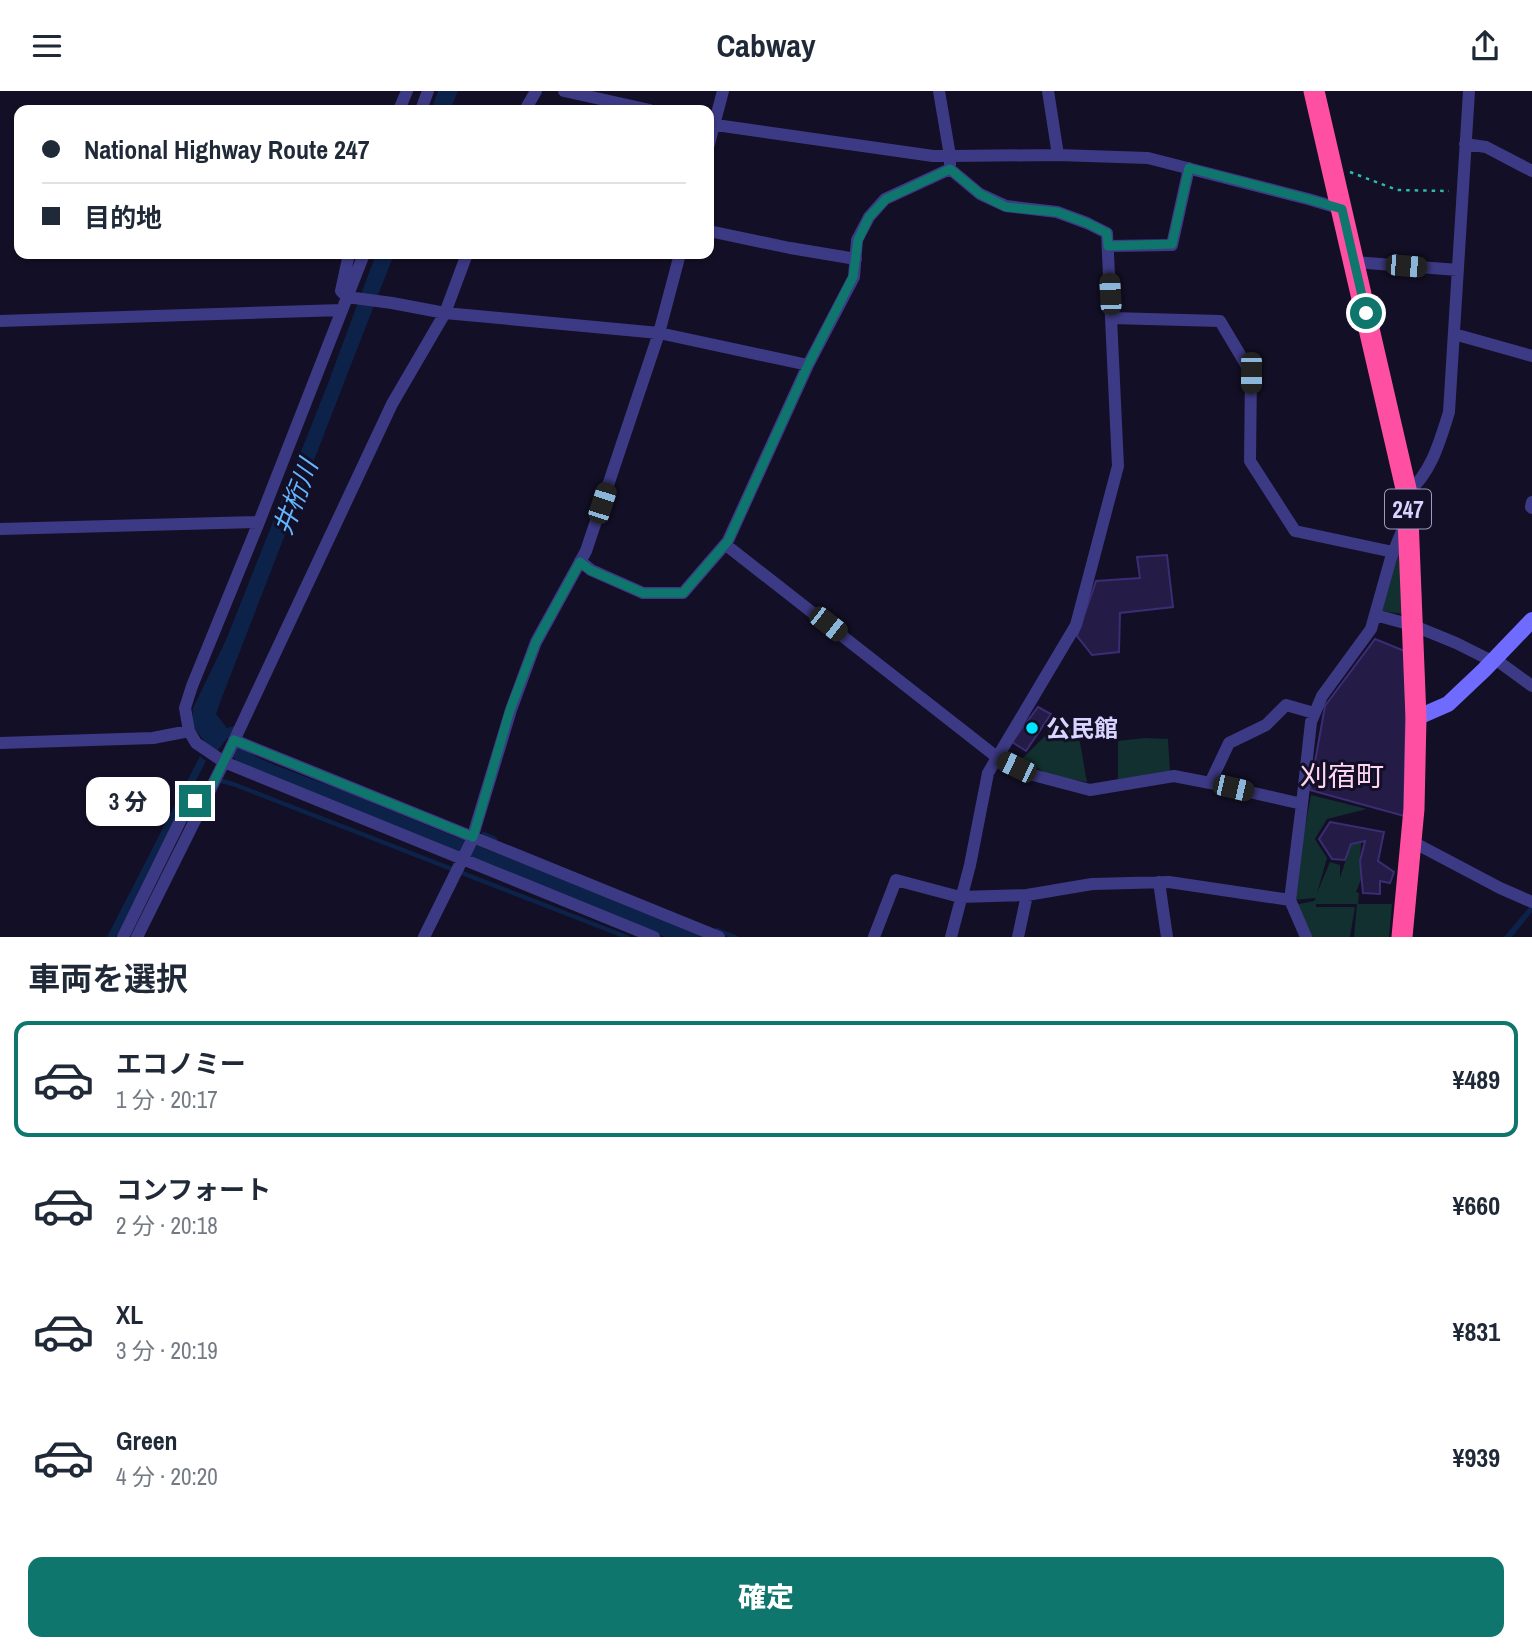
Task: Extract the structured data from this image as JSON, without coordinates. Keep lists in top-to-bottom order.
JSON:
{
  "streets": {
    "highway": ["247"]
  },
  "districts": ["刈宿町"],
  "water": ["井桁川"],
  "places": ["公民館"],
  "page": {
    "header": "Cabway",
    "banner": ["National Highway Route 247", "目的地"],
    "bubble": "3 分",
    "heading": "車両を選択",
    "list": [
      {
        "name": "エコノミー",
        "note": "1 分 · 20:17",
        "value": "¥489"
      },
      {
        "name": "コンフォート",
        "note": "2 分 · 20:18",
        "value": "¥660"
      },
      {
        "name": "XL",
        "note": "3 分 · 20:19",
        "value": "¥831"
      },
      {
        "name": "Green",
        "note": "4 分 · 20:20",
        "value": "¥939"
      }
    ],
    "buttons": "確定"
  }
}
